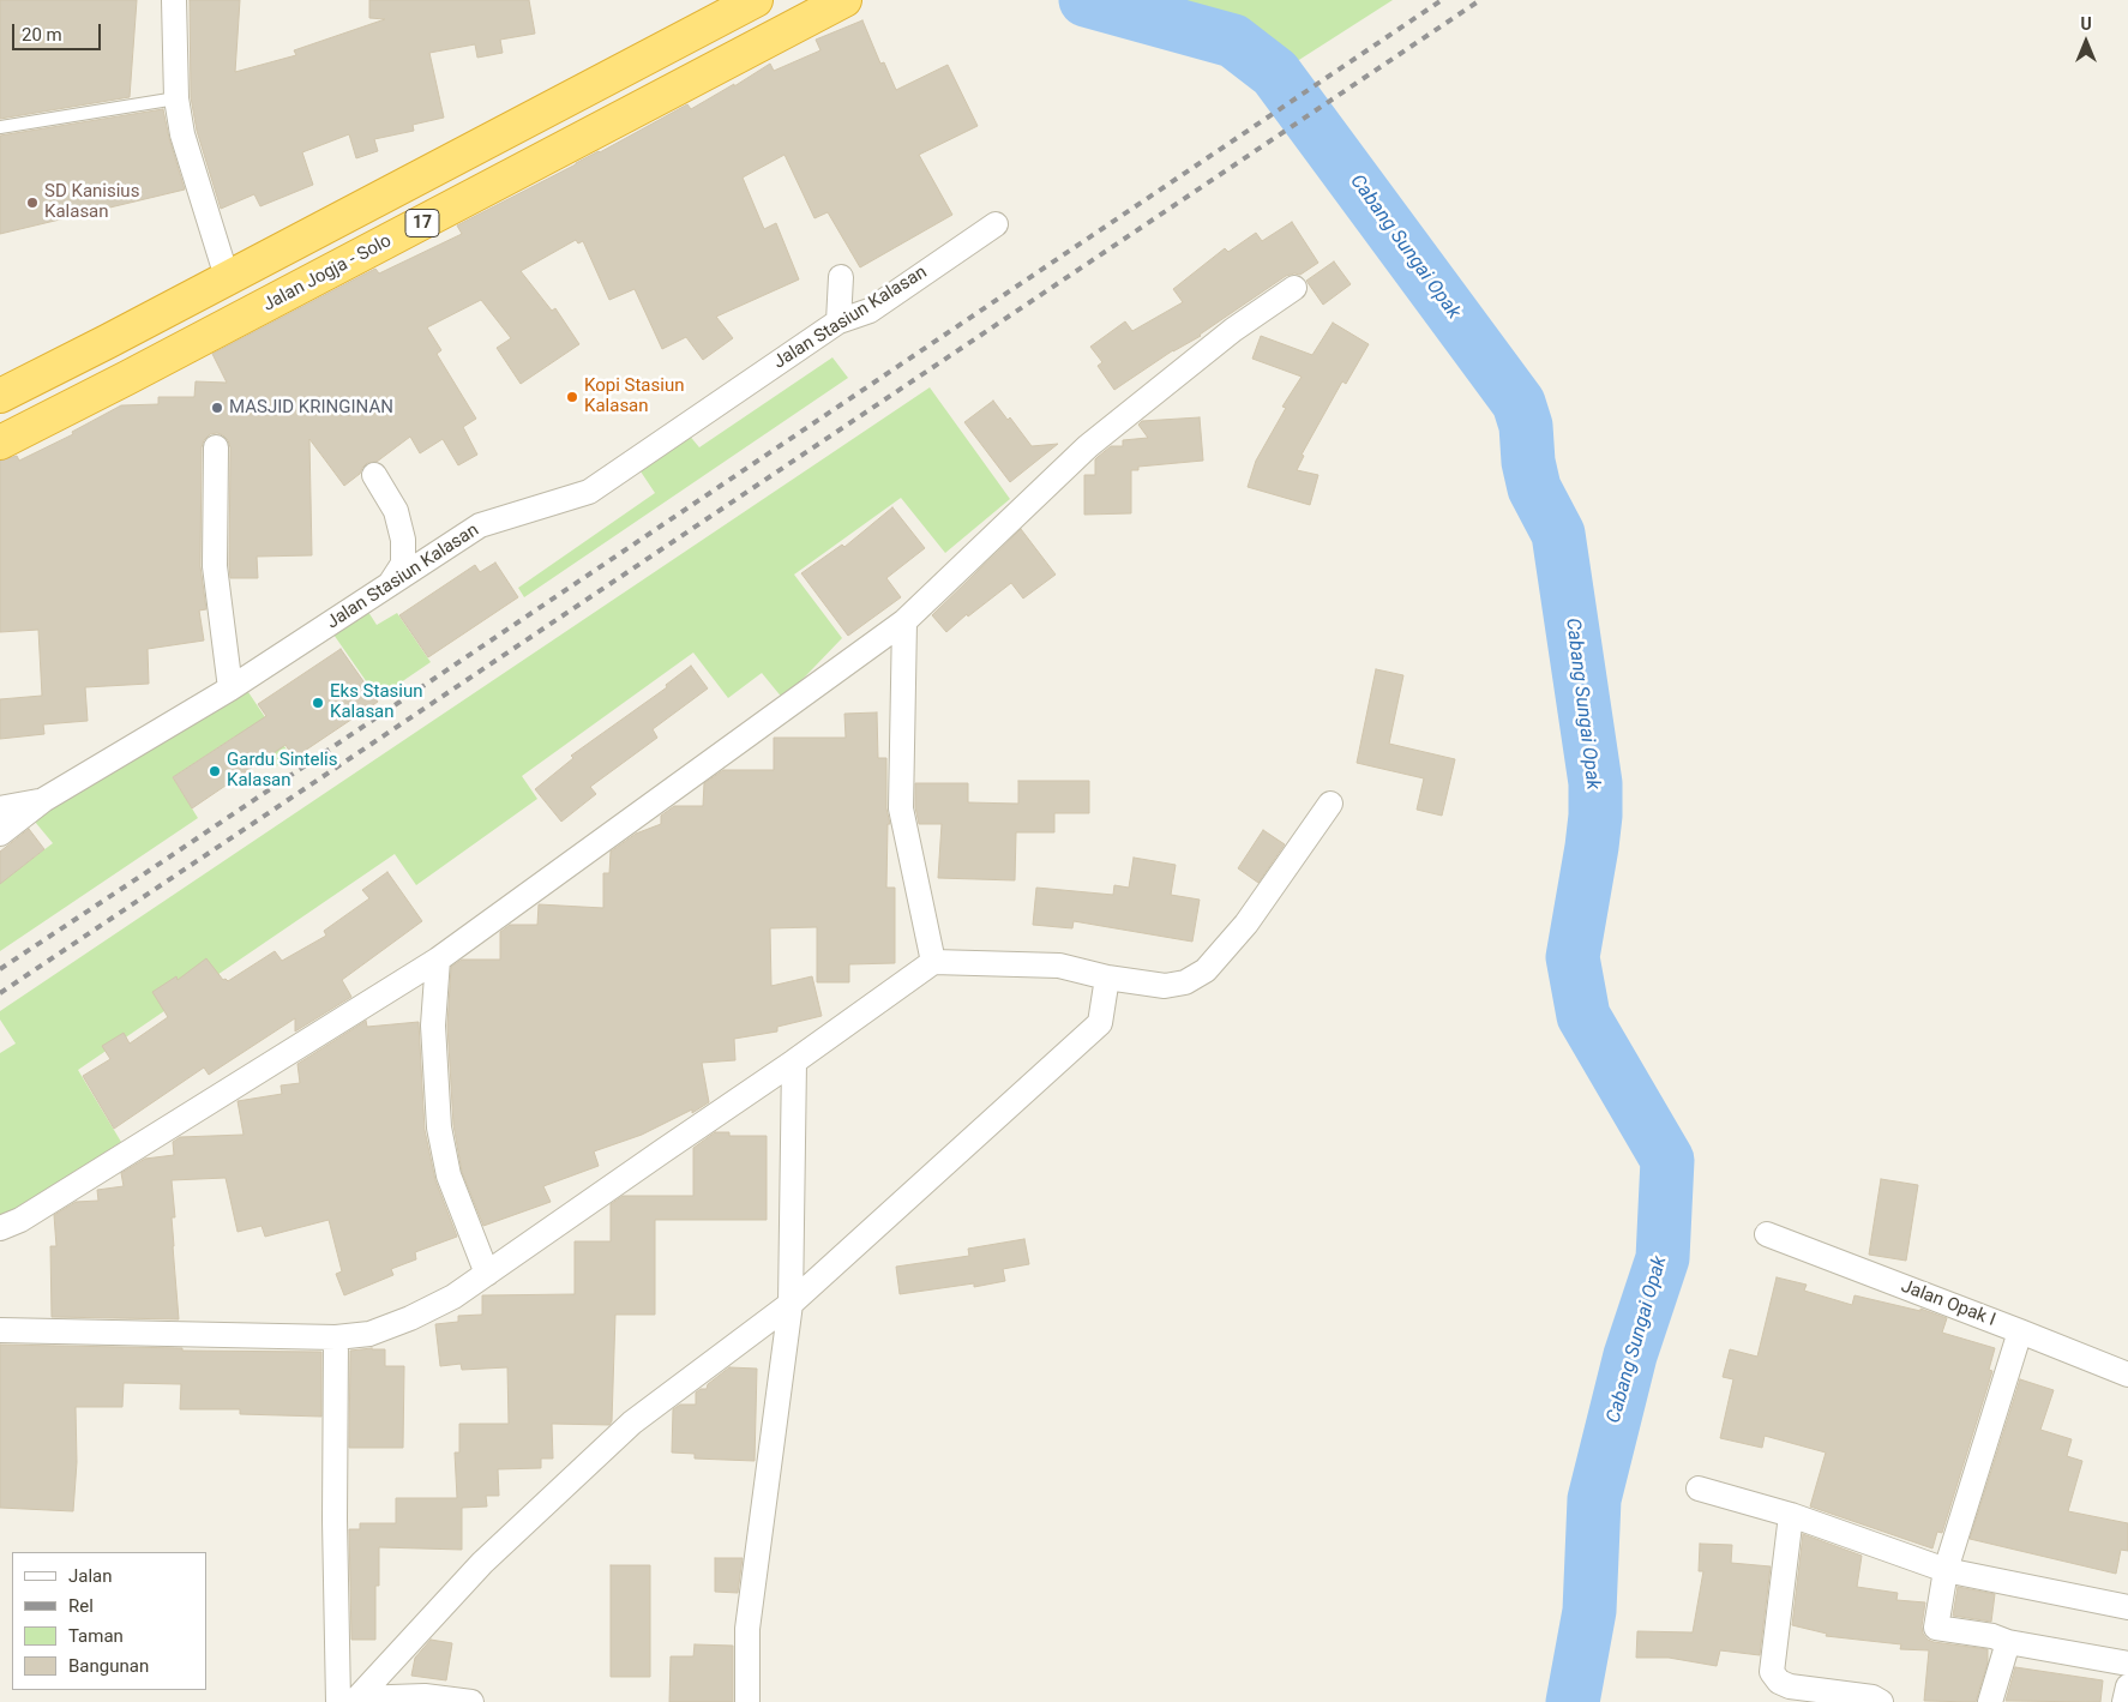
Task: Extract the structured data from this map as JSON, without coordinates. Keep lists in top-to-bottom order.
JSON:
{
  "streets": {
    "highway": ["17", "Jalan Jogja - Solo"],
    "street": ["Jalan Stasiun Kalasan", "Jalan Opak I"]
  },
  "water": ["Cabang Sungai Opak"],
  "places": [
    "SD Kanisius Kalasan",
    "Kopi Stasiun Kalasan",
    "MASJID KRINGINAN",
    "Eks Stasiun Kalasan",
    "Gardu Sintelis Kalasan"
  ],
  "legend": [
    "Jalan",
    "Rel",
    "Taman",
    "Bangunan"
  ],
  "scale_bar": "20 m",
  "north": "top"
}
